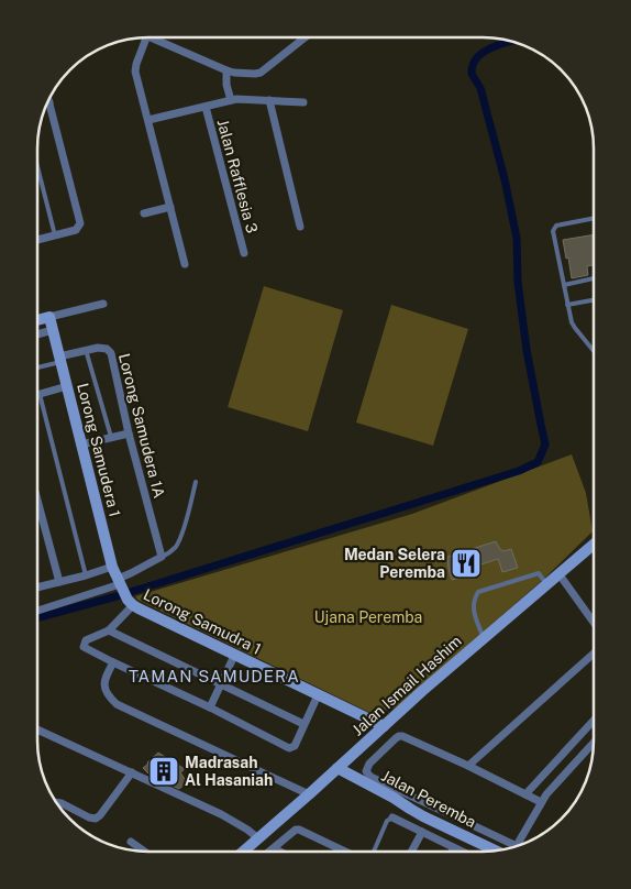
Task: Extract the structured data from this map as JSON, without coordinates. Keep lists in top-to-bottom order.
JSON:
{
  "streets": {
    "street": [
      "Jalan Rafflesia 3",
      "Lorong Samudera 1A",
      "Lorong Samudera 1",
      "Lorong Samudra 1",
      "Jalan Ismail Hashim",
      "Jalan Peremba"
    ]
  },
  "crossings": [
    ["Lorong Samudera 1A", "Lorong Samudera 1"],
    ["Lorong Samudera 1", "Lorong Samudra 1"],
    ["Lorong Samudra 1", "Jalan Ismail Hashim"],
    ["Jalan Ismail Hashim", "Jalan Peremba"]
  ],
  "districts": ["TAMAN SAMUDERA"],
  "parks": ["Ujana Peremba"],
  "places": {
    "restaurant": ["Medan Selera Peremba"],
    "building": ["Madrasah Al Hasaniah"]
  }
}
